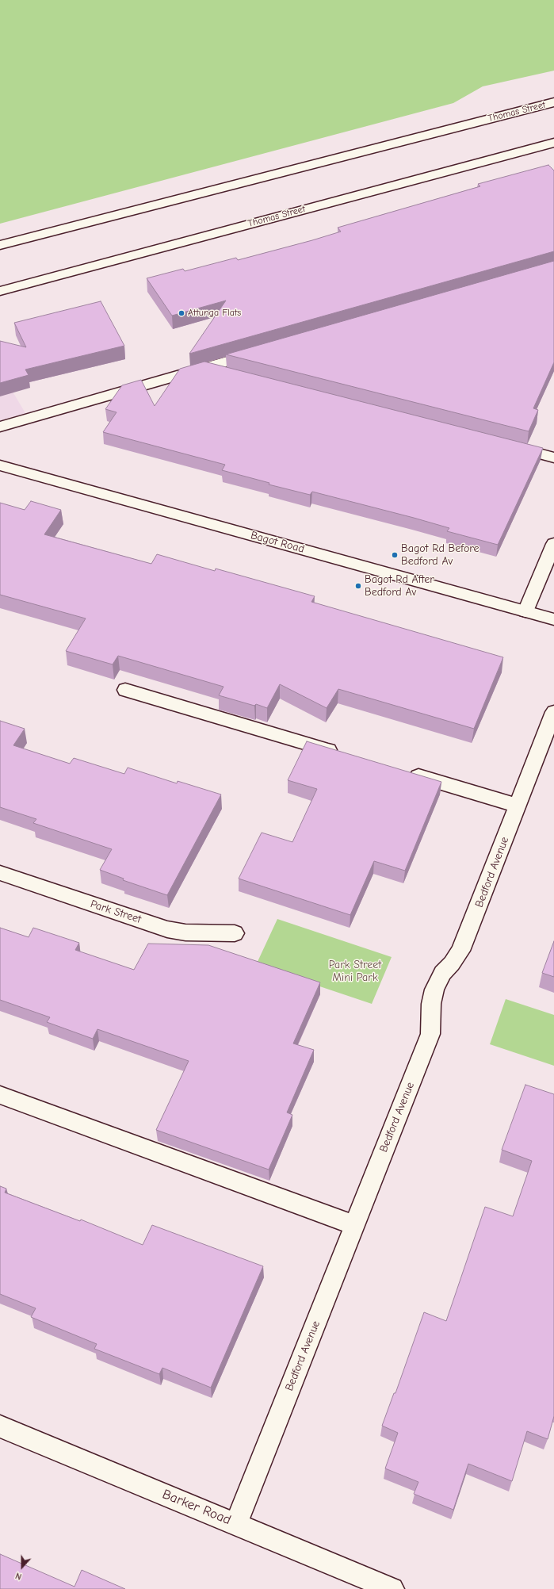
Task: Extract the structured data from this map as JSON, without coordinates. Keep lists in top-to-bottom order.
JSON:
{
  "streets": {
    "main road": [
      "Thomas Street",
      "Bagot Road",
      "Bedford Avenue",
      "Park Street",
      "Barker Road"
    ]
  },
  "crossings": [
    ["Bedford Avenue", "Barker Road"]
  ],
  "parks": ["Park Street Mini Park"],
  "places": ["Attunga Flats", "Bagot Rd Before Bedford Av", "Bagot Rd After Bedford Av"],
  "north": "bottom"
}
